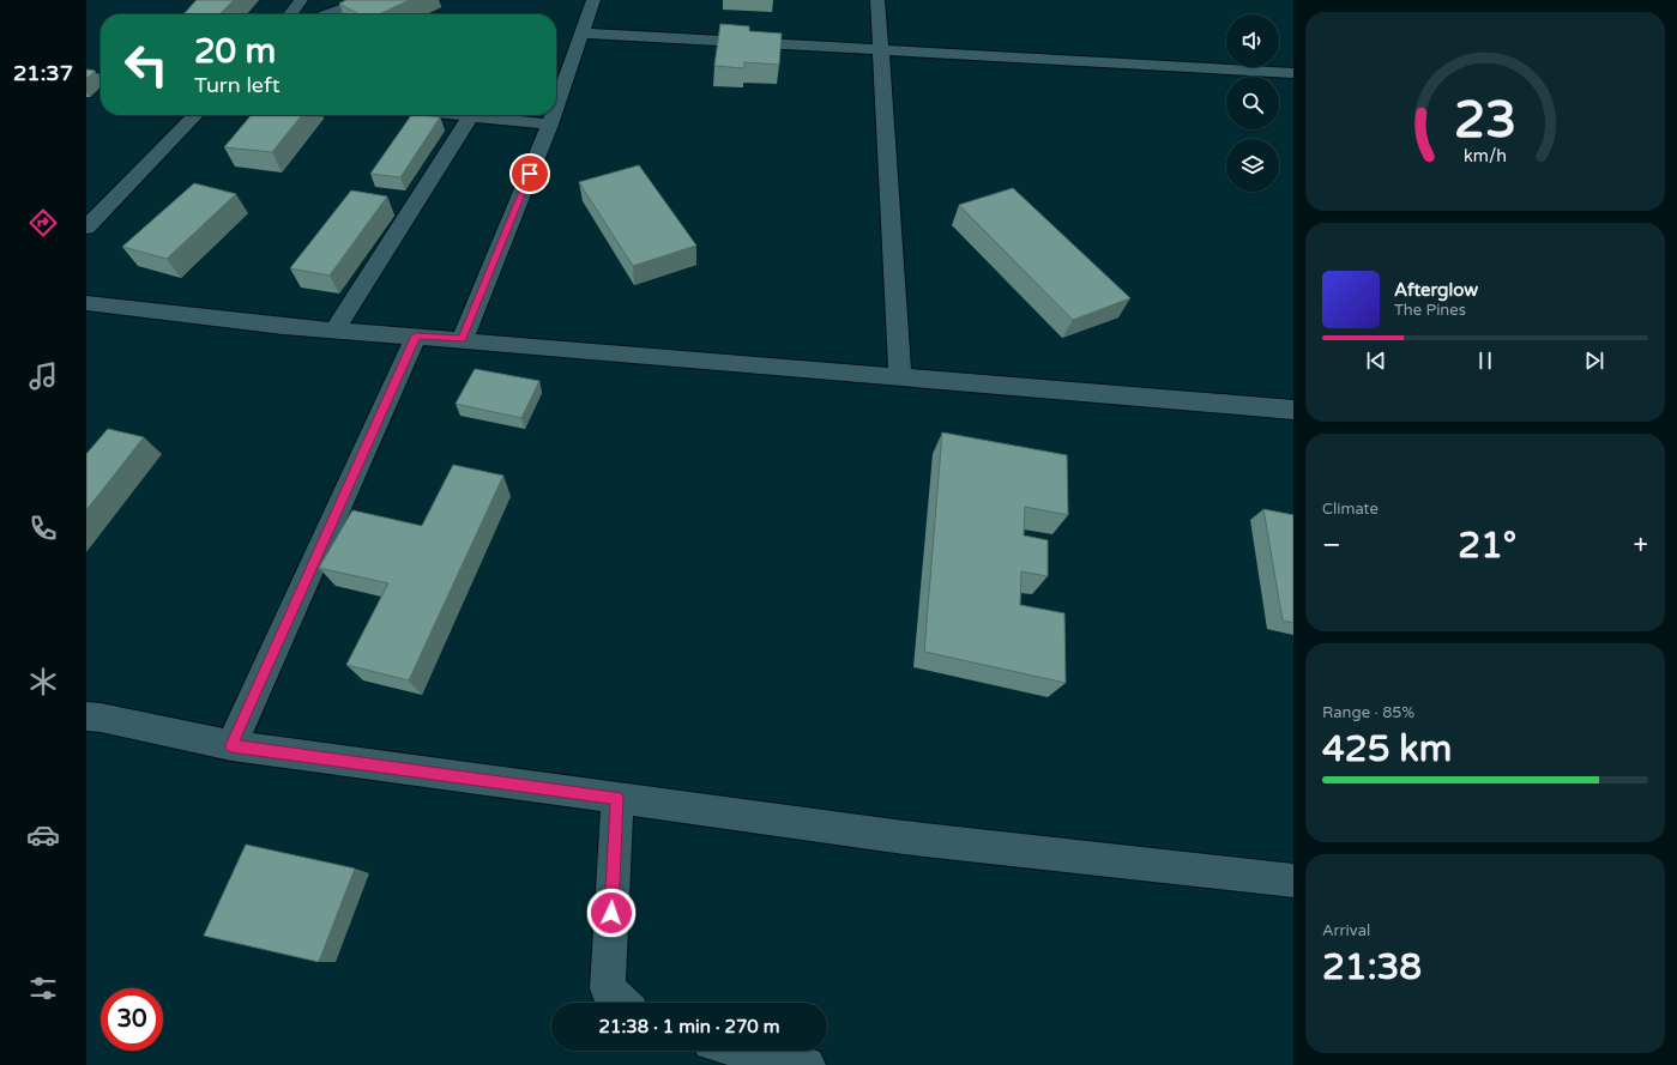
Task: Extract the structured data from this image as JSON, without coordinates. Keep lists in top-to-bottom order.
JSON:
{
  "page": {
    "tabs": "21:37",
    "turn": ["20 m", "Turn left"],
    "song": ["Afterglow", "The Pines"],
    "tile": [
      "Climate",
      ["Range · 85%", "425 km"],
      ["Arrival", "21:38"]
    ],
    "heat": ["−", "21°", "+"],
    "limit": "30",
    "trip": "21:38 · 1 min · 270 m",
    "gauge": ["23", "km/h"]
  }
}
